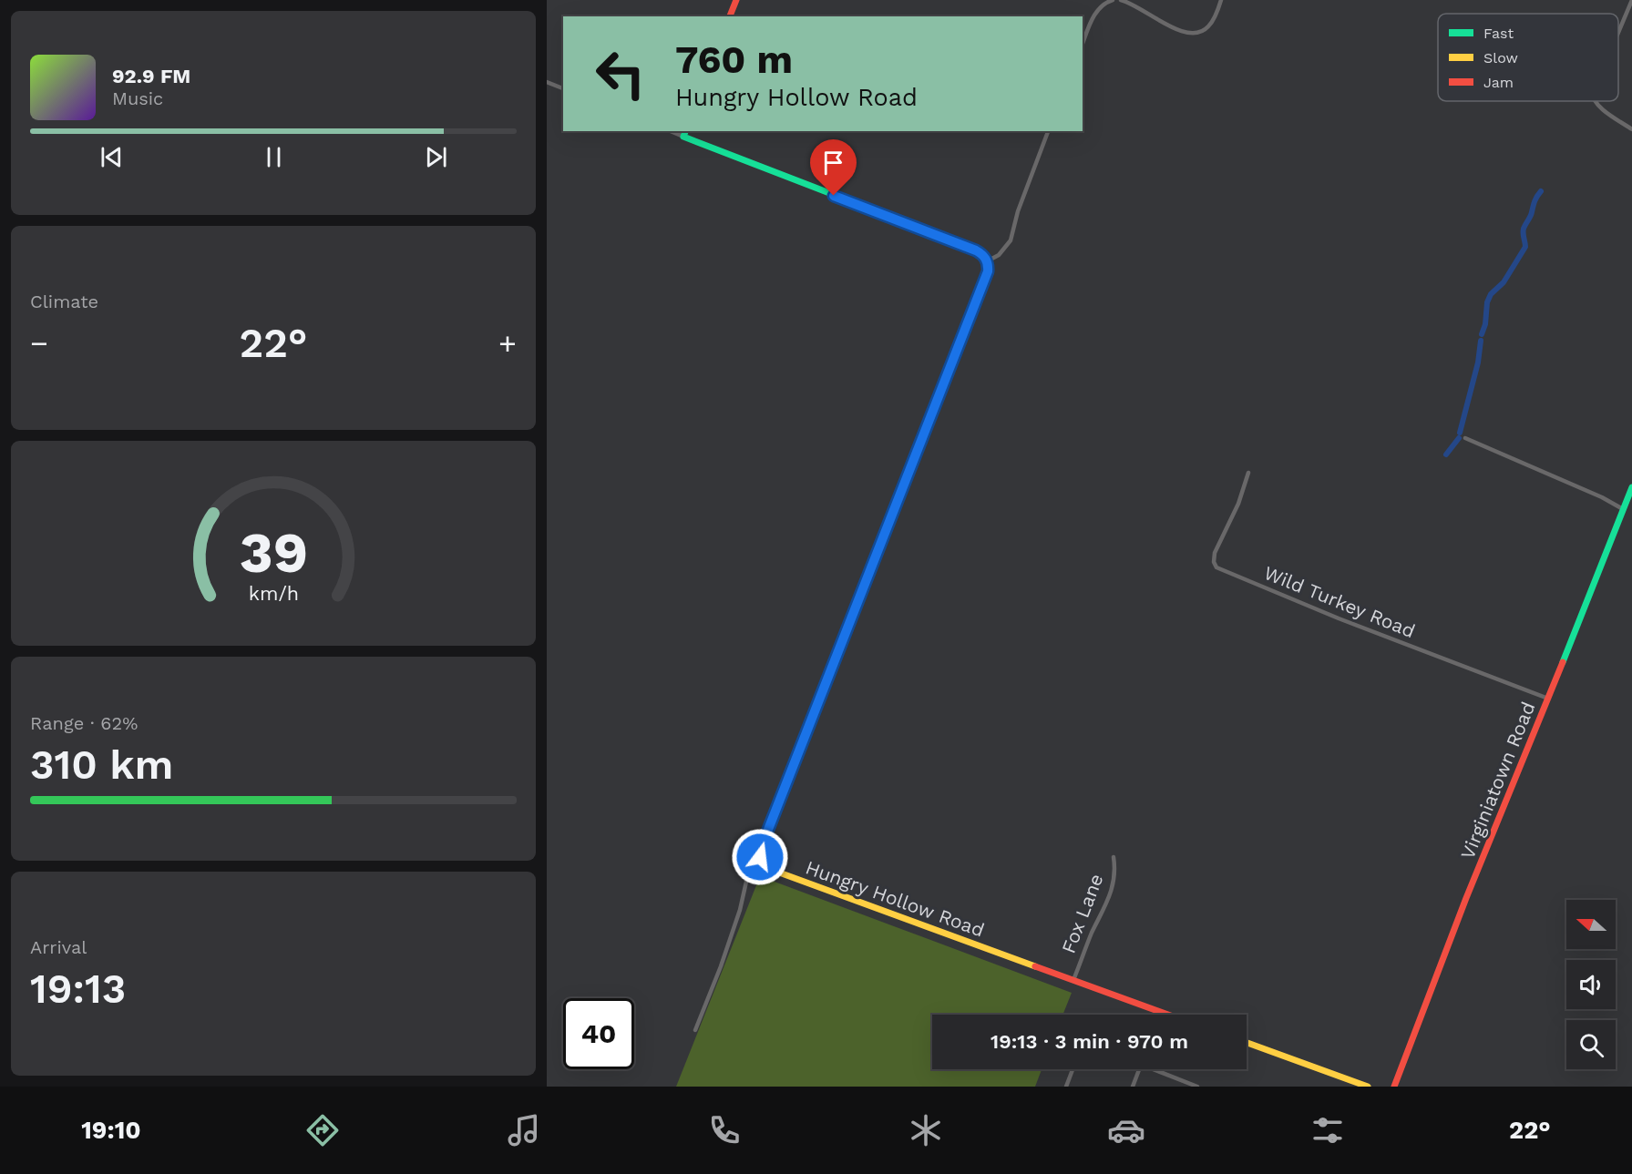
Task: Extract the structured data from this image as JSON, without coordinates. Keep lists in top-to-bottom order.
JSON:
{
  "streets": {
    "street": [
      "Wild Turkey Road",
      "Virginiatown Road",
      "Hungry Hollow Road",
      "Fox Lane"
    ]
  },
  "crossings": [
    ["Wild Turkey Road", "Virginiatown Road"],
    ["Hungry Hollow Road", "Fox Lane"]
  ],
  "legend": ["Fast", "Slow", "Jam"],
  "north": "left",
  "page": {
    "turn": ["760 m", "Hungry Hollow Road"],
    "song": ["92.9 FM", "Music"],
    "tile": [
      "Climate",
      ["Range · 62%", "310 km"],
      ["Arrival", "19:13"]
    ],
    "heat": ["−", "22°", "+"],
    "limit": "40",
    "trip": "19:13 · 3 min · 970 m",
    "tabs": ["19:10", "22°"],
    "gauge": ["39", "km/h"]
  }
}
